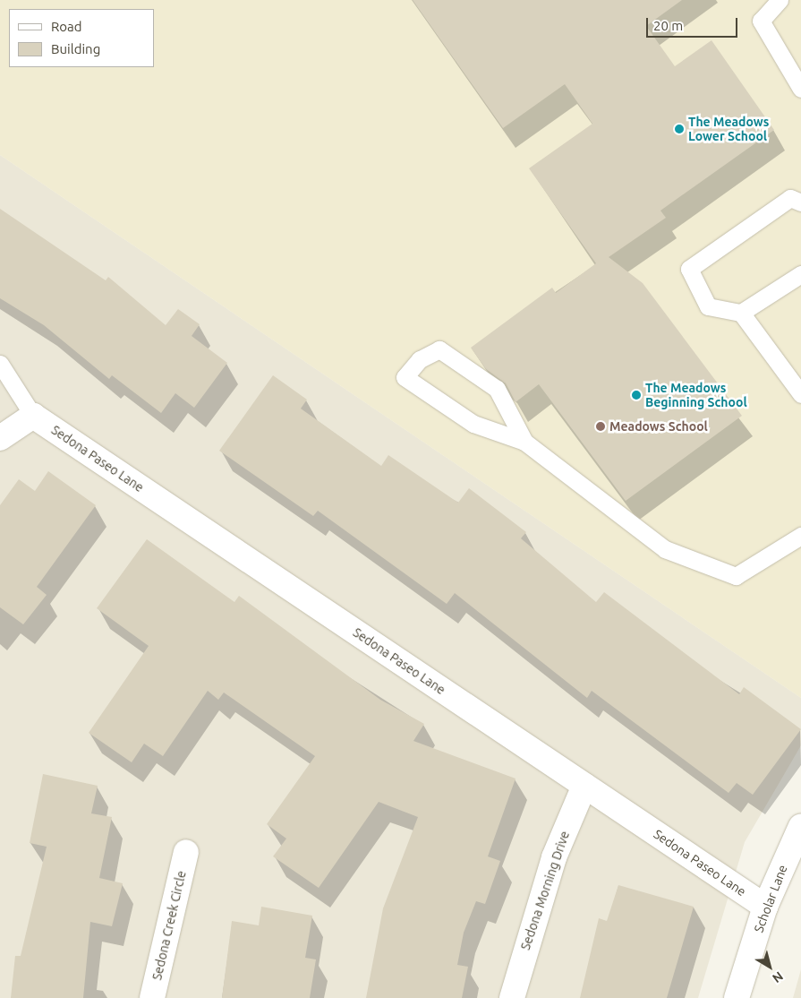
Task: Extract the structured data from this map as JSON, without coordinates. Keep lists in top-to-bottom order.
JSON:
{
  "streets": {
    "street": [
      "Sedona Paseo Lane",
      "Sedona Morning Drive",
      "Scholar Lane",
      "Sedona Creek Circle"
    ]
  },
  "crossings": [
    ["Sedona Paseo Lane", "Sedona Morning Drive"],
    ["Sedona Paseo Lane", "Scholar Lane"]
  ],
  "places": ["The Meadows Lower School", "The Meadows Beginning School", "Meadows School"],
  "legend": ["Road", "Building"],
  "scale_bar": "20 m",
  "north": "bottom right"
}
